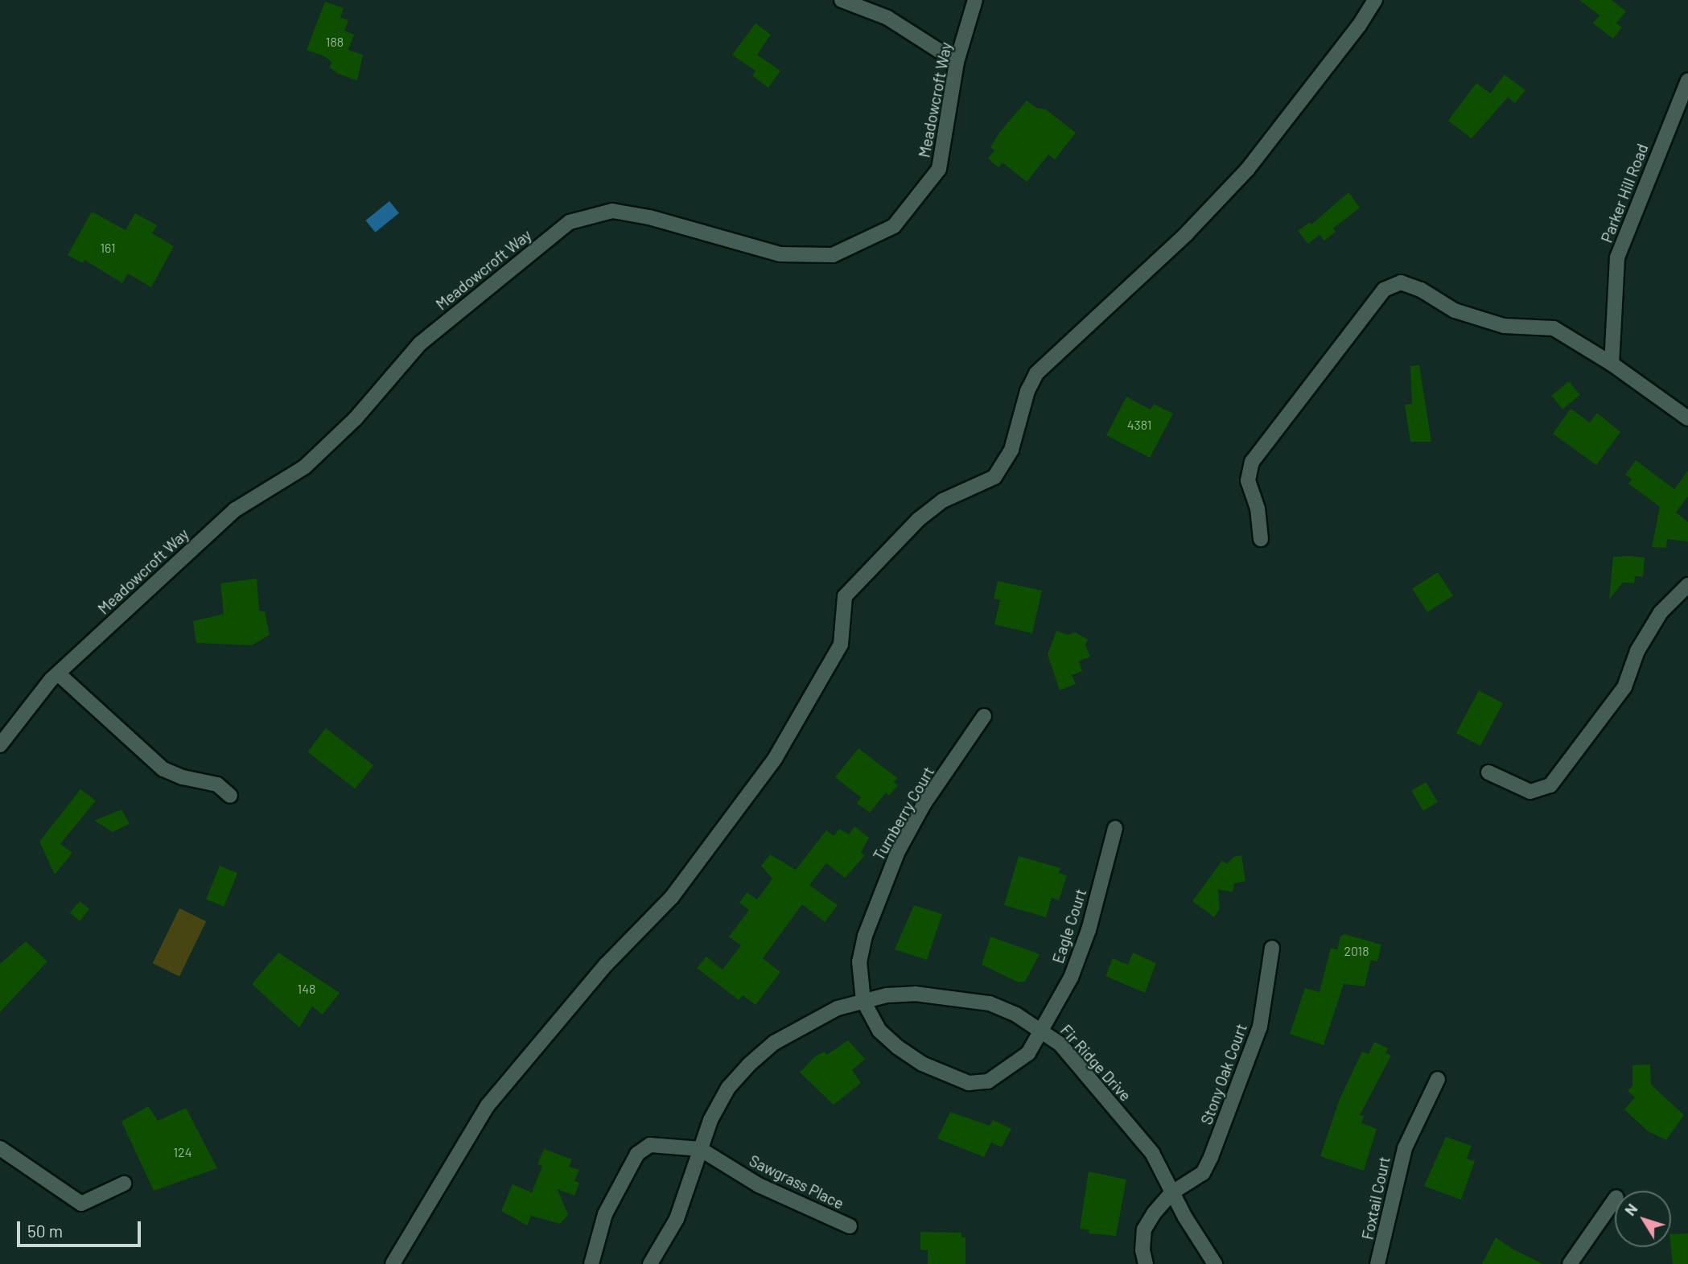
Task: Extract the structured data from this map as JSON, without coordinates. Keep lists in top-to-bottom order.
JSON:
{
  "streets": {
    "street": [
      "Meadowcroft Way",
      "Parker Hill Road",
      "Turnberry Court",
      "Eagle Court",
      "Fir Ridge Drive",
      "Stony Oak Court",
      "Sawgrass Place",
      "Foxtail Court"
    ]
  },
  "crossings": [
    ["Turnberry Court", "Eagle Court"],
    ["Turnberry Court", "Fir Ridge Drive"],
    ["Eagle Court", "Fir Ridge Drive"],
    ["Fir Ridge Drive", "Stony Oak Court"],
    ["Fir Ridge Drive", "Sawgrass Place"]
  ],
  "house_numbers": [
    "188",
    "161",
    "4381",
    "2018",
    "148",
    "124"
  ],
  "scale_bar": "50 m",
  "north": "top left"
}
